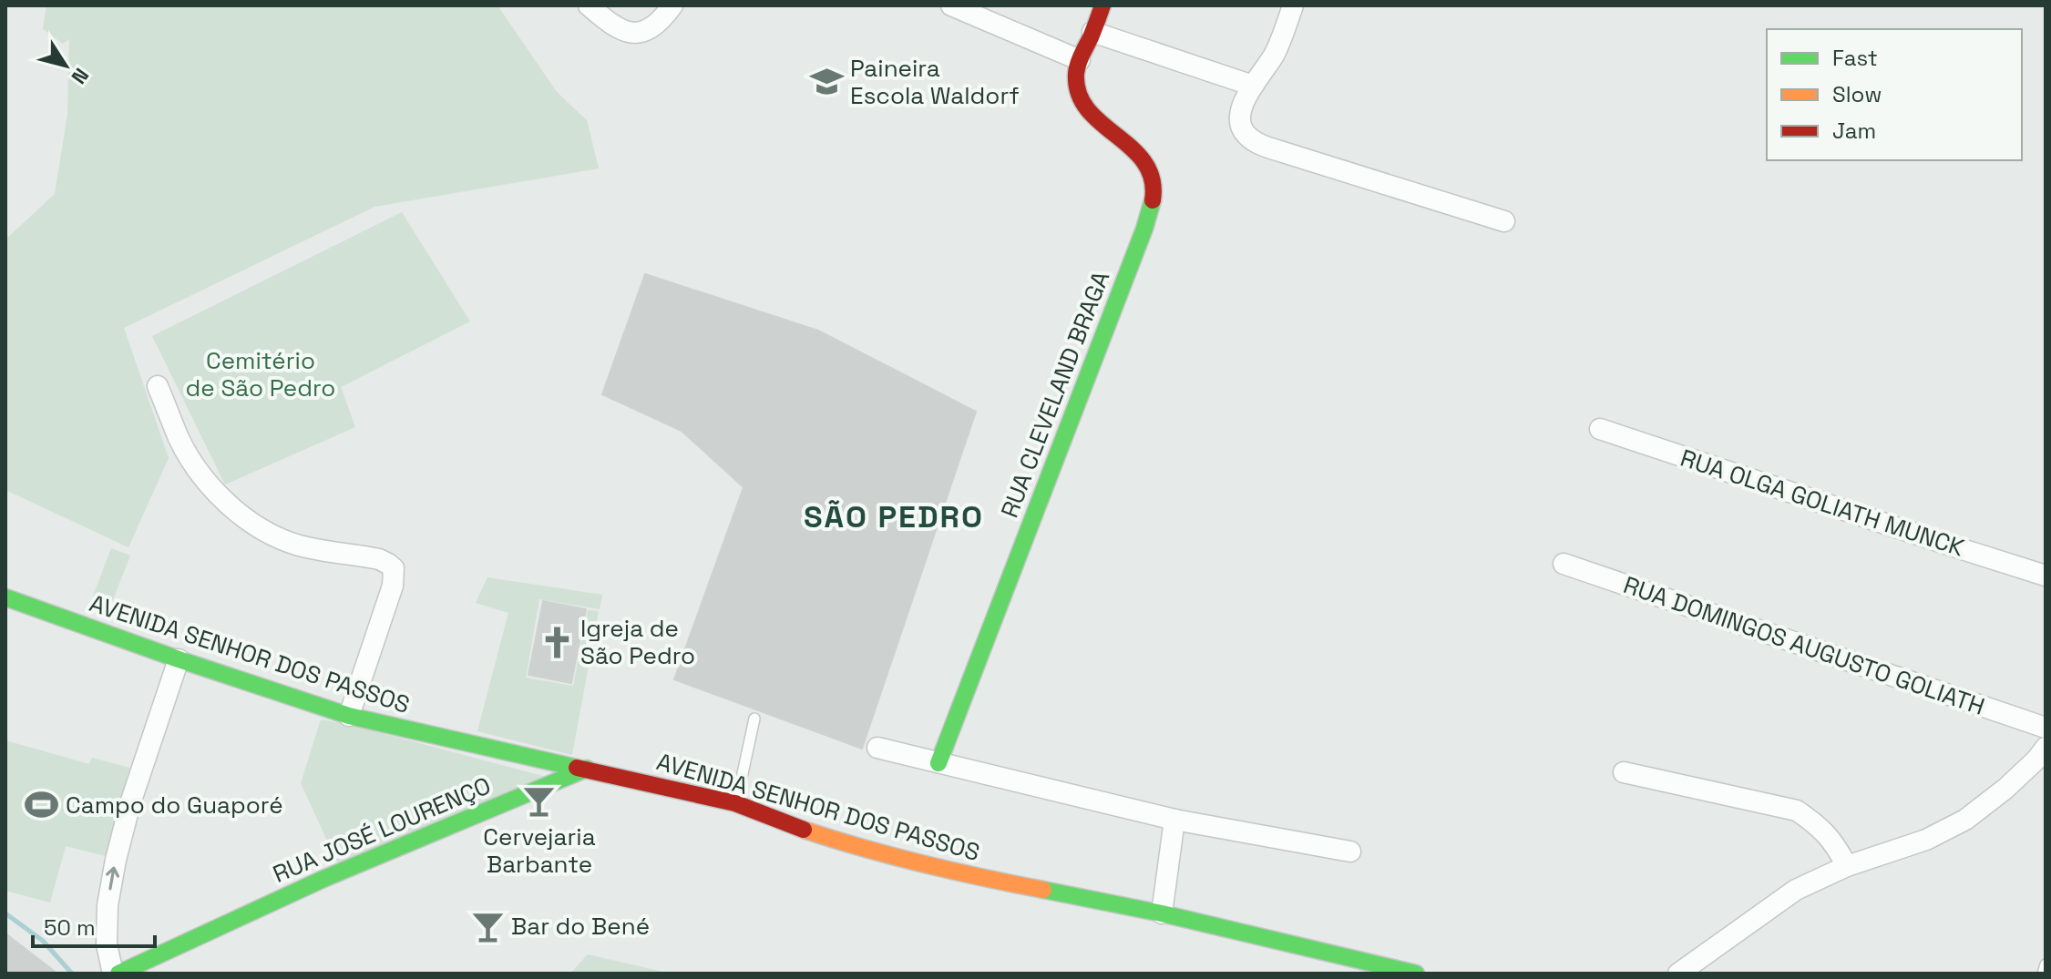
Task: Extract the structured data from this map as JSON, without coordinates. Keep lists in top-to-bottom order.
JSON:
{
  "streets": {
    "street": [
      "RUA CLEVELAND BRAGA",
      "RUA OLGA GOLIATH MUNCK",
      "RUA DOMINGOS AUGUSTO GOLIATH",
      "AVENIDA SENHOR DOS PASSOS",
      "RUA JOSÉ LOURENÇO"
    ]
  },
  "crossings": [
    ["AVENIDA SENHOR DOS PASSOS", "RUA JOSÉ LOURENÇO"]
  ],
  "districts": ["SÃO PEDRO"],
  "parks": ["Cemitério de São Pedro"],
  "places": {
    "school or university": ["Paineira Escola Waldorf"],
    "church": ["Igreja de São Pedro"],
    "bar": ["Cervejaria Barbante", "Bar do Bené"],
    "sports": ["Campo do Guaporé"]
  },
  "legend": ["Fast", "Slow", "Jam"],
  "scale_bar": "50 m",
  "north": "bottom right"
}
